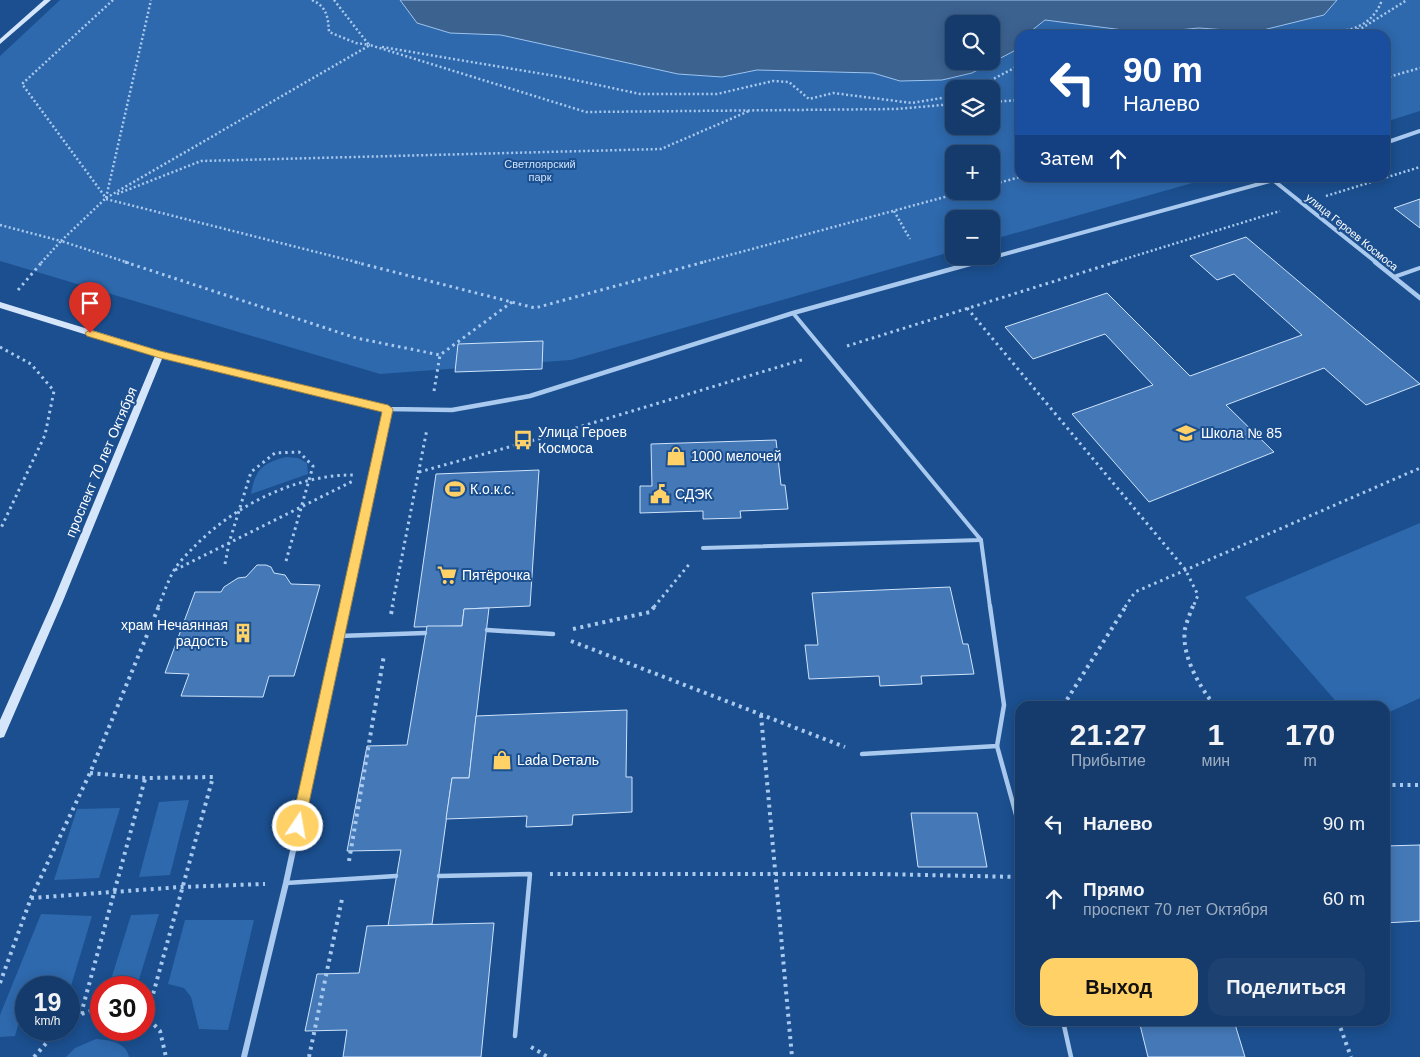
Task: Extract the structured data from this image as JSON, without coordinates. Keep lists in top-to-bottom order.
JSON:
{
  "streets": {
    "main road": ["проспект 70 лет Октября"],
    "street": ["улица Героев Космоса"]
  },
  "parks": ["Светлоярский парк"],
  "places": {
    "school or university": ["Школа № 85"],
    "bus stop": ["Улица Героев Космоса"],
    "shop": ["1000 мелочей", "Lada Dеталь"],
    "sports": ["К.о.к.с."],
    "public building": ["СДЭК"],
    "supermarket": ["Пятёрочка"],
    "building": ["храм Нечаянная радость"]
  },
  "page": {
    "map_buttons": ["+", "−"],
    "turn": ["90 m", "Налево"],
    "then": "Затем",
    "eta": [
      "21:27",
      "Прибытие",
      "1",
      "мин",
      "170",
      "m"
    ],
    "list": [
      {
        "name": "Налево",
        "value": "90 m"
      },
      {
        "name": "Прямо",
        "note": "проспект 70 лет Октября",
        "value": "60 m"
      }
    ],
    "buttons": ["Выход", "Поделиться"],
    "speed": "19 km/h",
    "limit": "30"
  }
}
